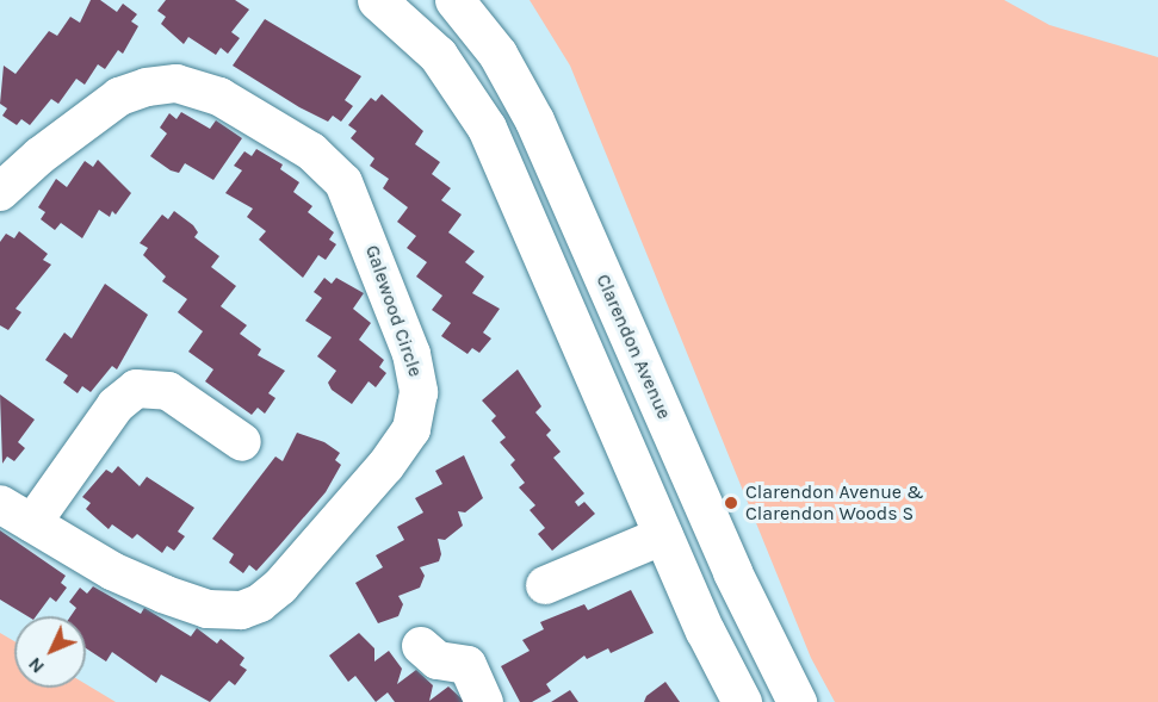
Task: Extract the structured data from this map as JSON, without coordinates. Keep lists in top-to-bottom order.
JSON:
{
  "streets": {
    "main road": ["Clarendon Avenue"],
    "street": ["Galewood Circle"]
  },
  "places": ["Clarendon Avenue & Clarendon Woods S"],
  "north": "bottom left"
}
